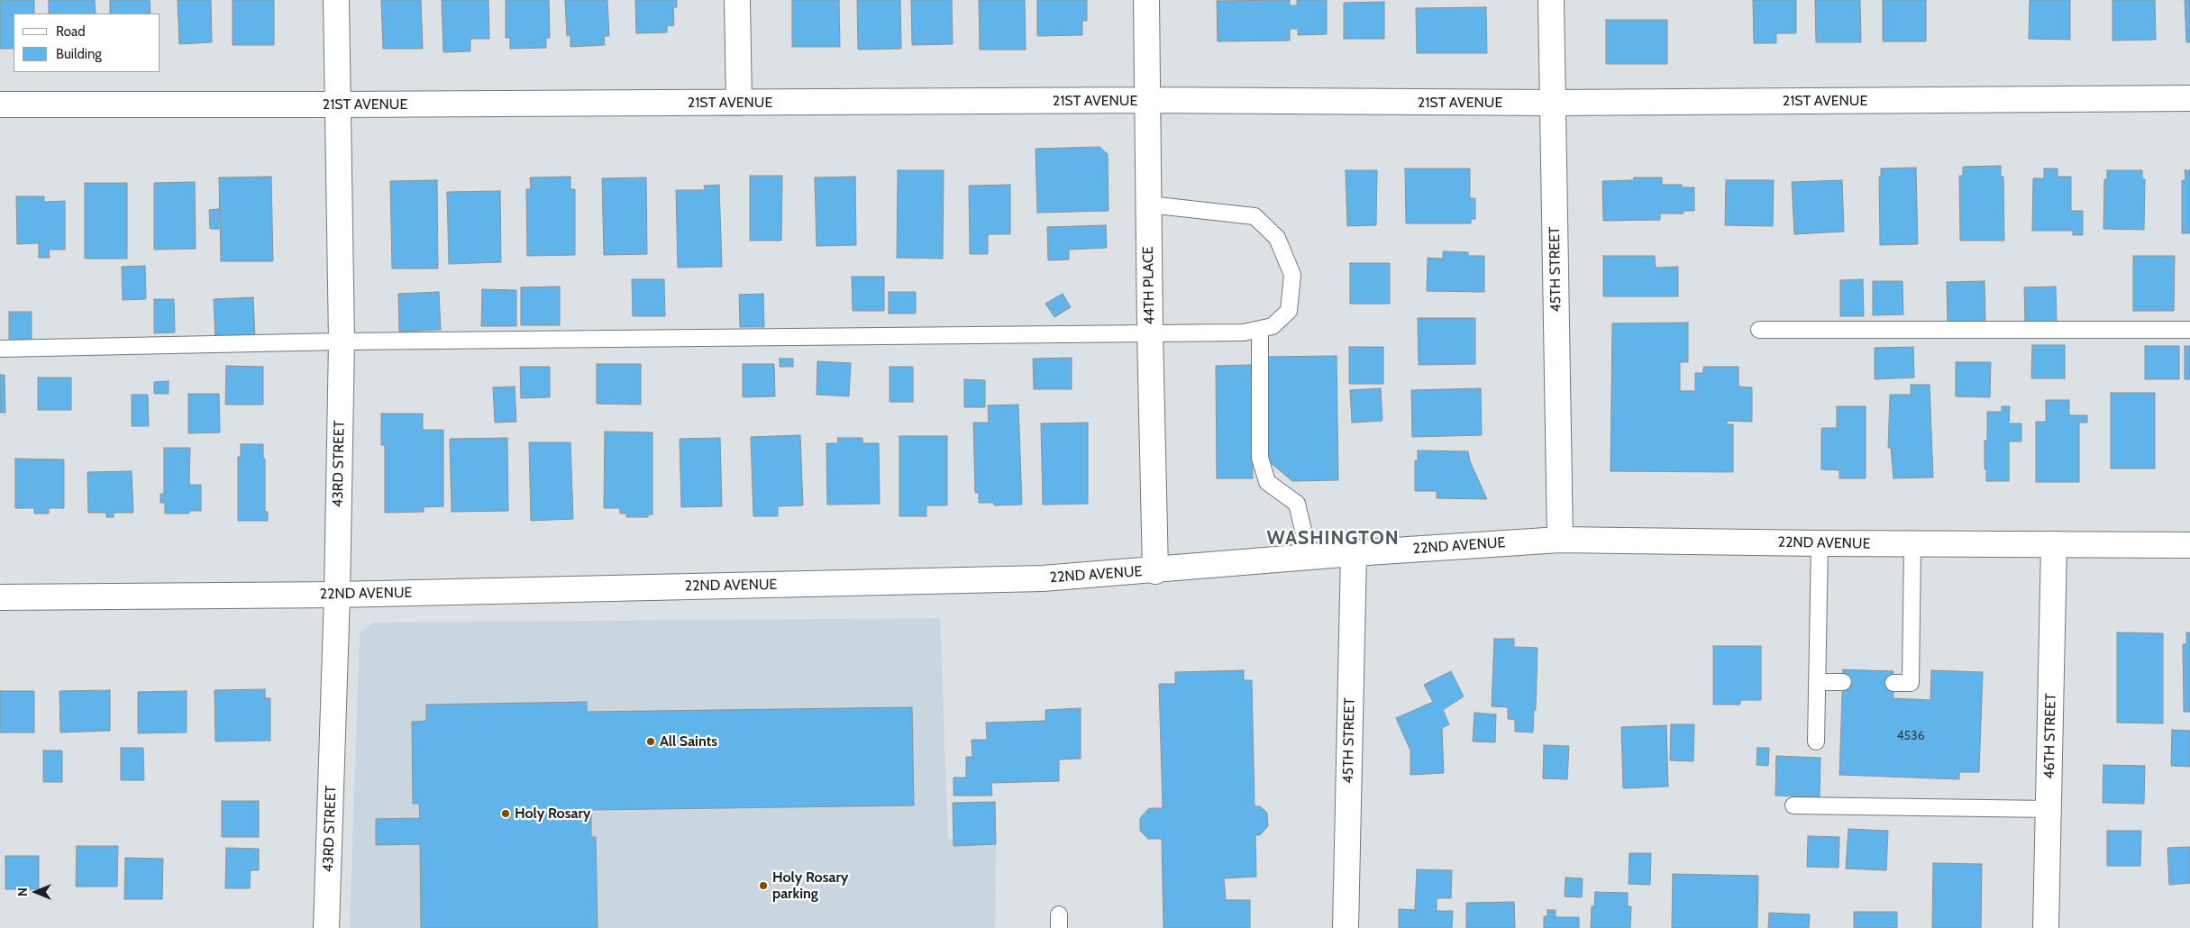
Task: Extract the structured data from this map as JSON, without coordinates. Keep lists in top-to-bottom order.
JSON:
{
  "streets": {
    "street": [
      "21ST AVENUE",
      "45TH STREET",
      "44TH PLACE",
      "43RD STREET",
      "22ND AVENUE",
      "46TH STREET"
    ]
  },
  "crossings": [
    ["21ST AVENUE", "45TH STREET"],
    ["21ST AVENUE", "44TH PLACE"],
    ["21ST AVENUE", "43RD STREET"],
    ["45TH STREET", "22ND AVENUE"],
    ["44TH PLACE", "22ND AVENUE"],
    ["43RD STREET", "22ND AVENUE"],
    ["22ND AVENUE", "46TH STREET"]
  ],
  "districts": ["WASHINGTON"],
  "places": ["All Saints", "Holy Rosary", "Holy Rosary parking"],
  "house_numbers": ["4536"],
  "legend": ["Road", "Building"],
  "north": "left"
}
